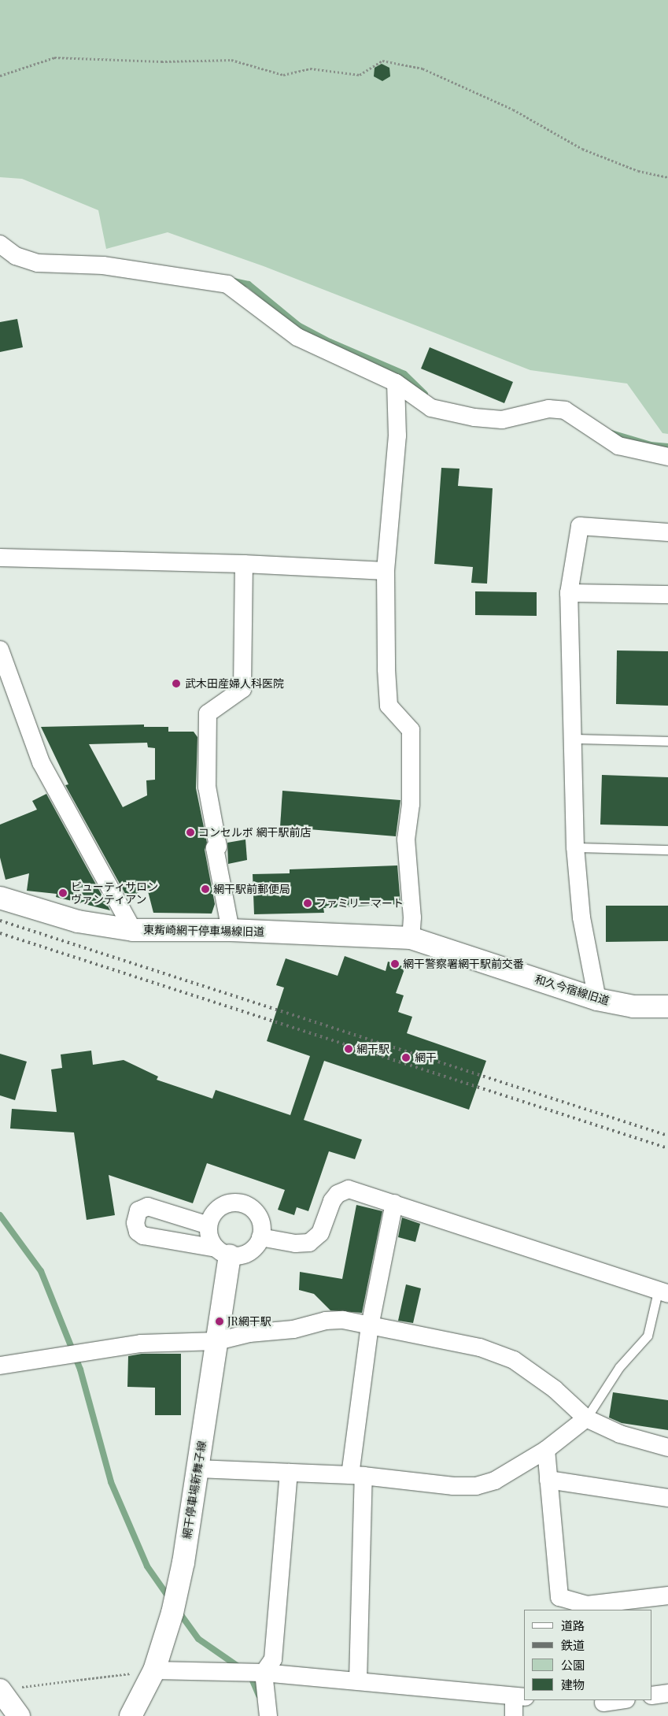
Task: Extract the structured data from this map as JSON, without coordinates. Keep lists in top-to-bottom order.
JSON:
{
  "streets": {
    "street": ["東觜崎網干停車場線旧道", "和久今宿線旧道", "網干停車場新舞子線"]
  },
  "crossings": [
    ["東觜崎網干停車場線旧道", "和久今宿線旧道"]
  ],
  "places": [
    "武木田産婦人科医院",
    "コンセルボ 網干駅前店",
    "網干駅前郵便局",
    "ビューティサロン ヴァンティアン",
    "ファミリーマート",
    "網干警察署網干駅前交番",
    "網干駅",
    "網干",
    "JR網干駅"
  ],
  "legend": [
    "道路",
    "鉄道",
    "公園",
    "建物"
  ]
}
